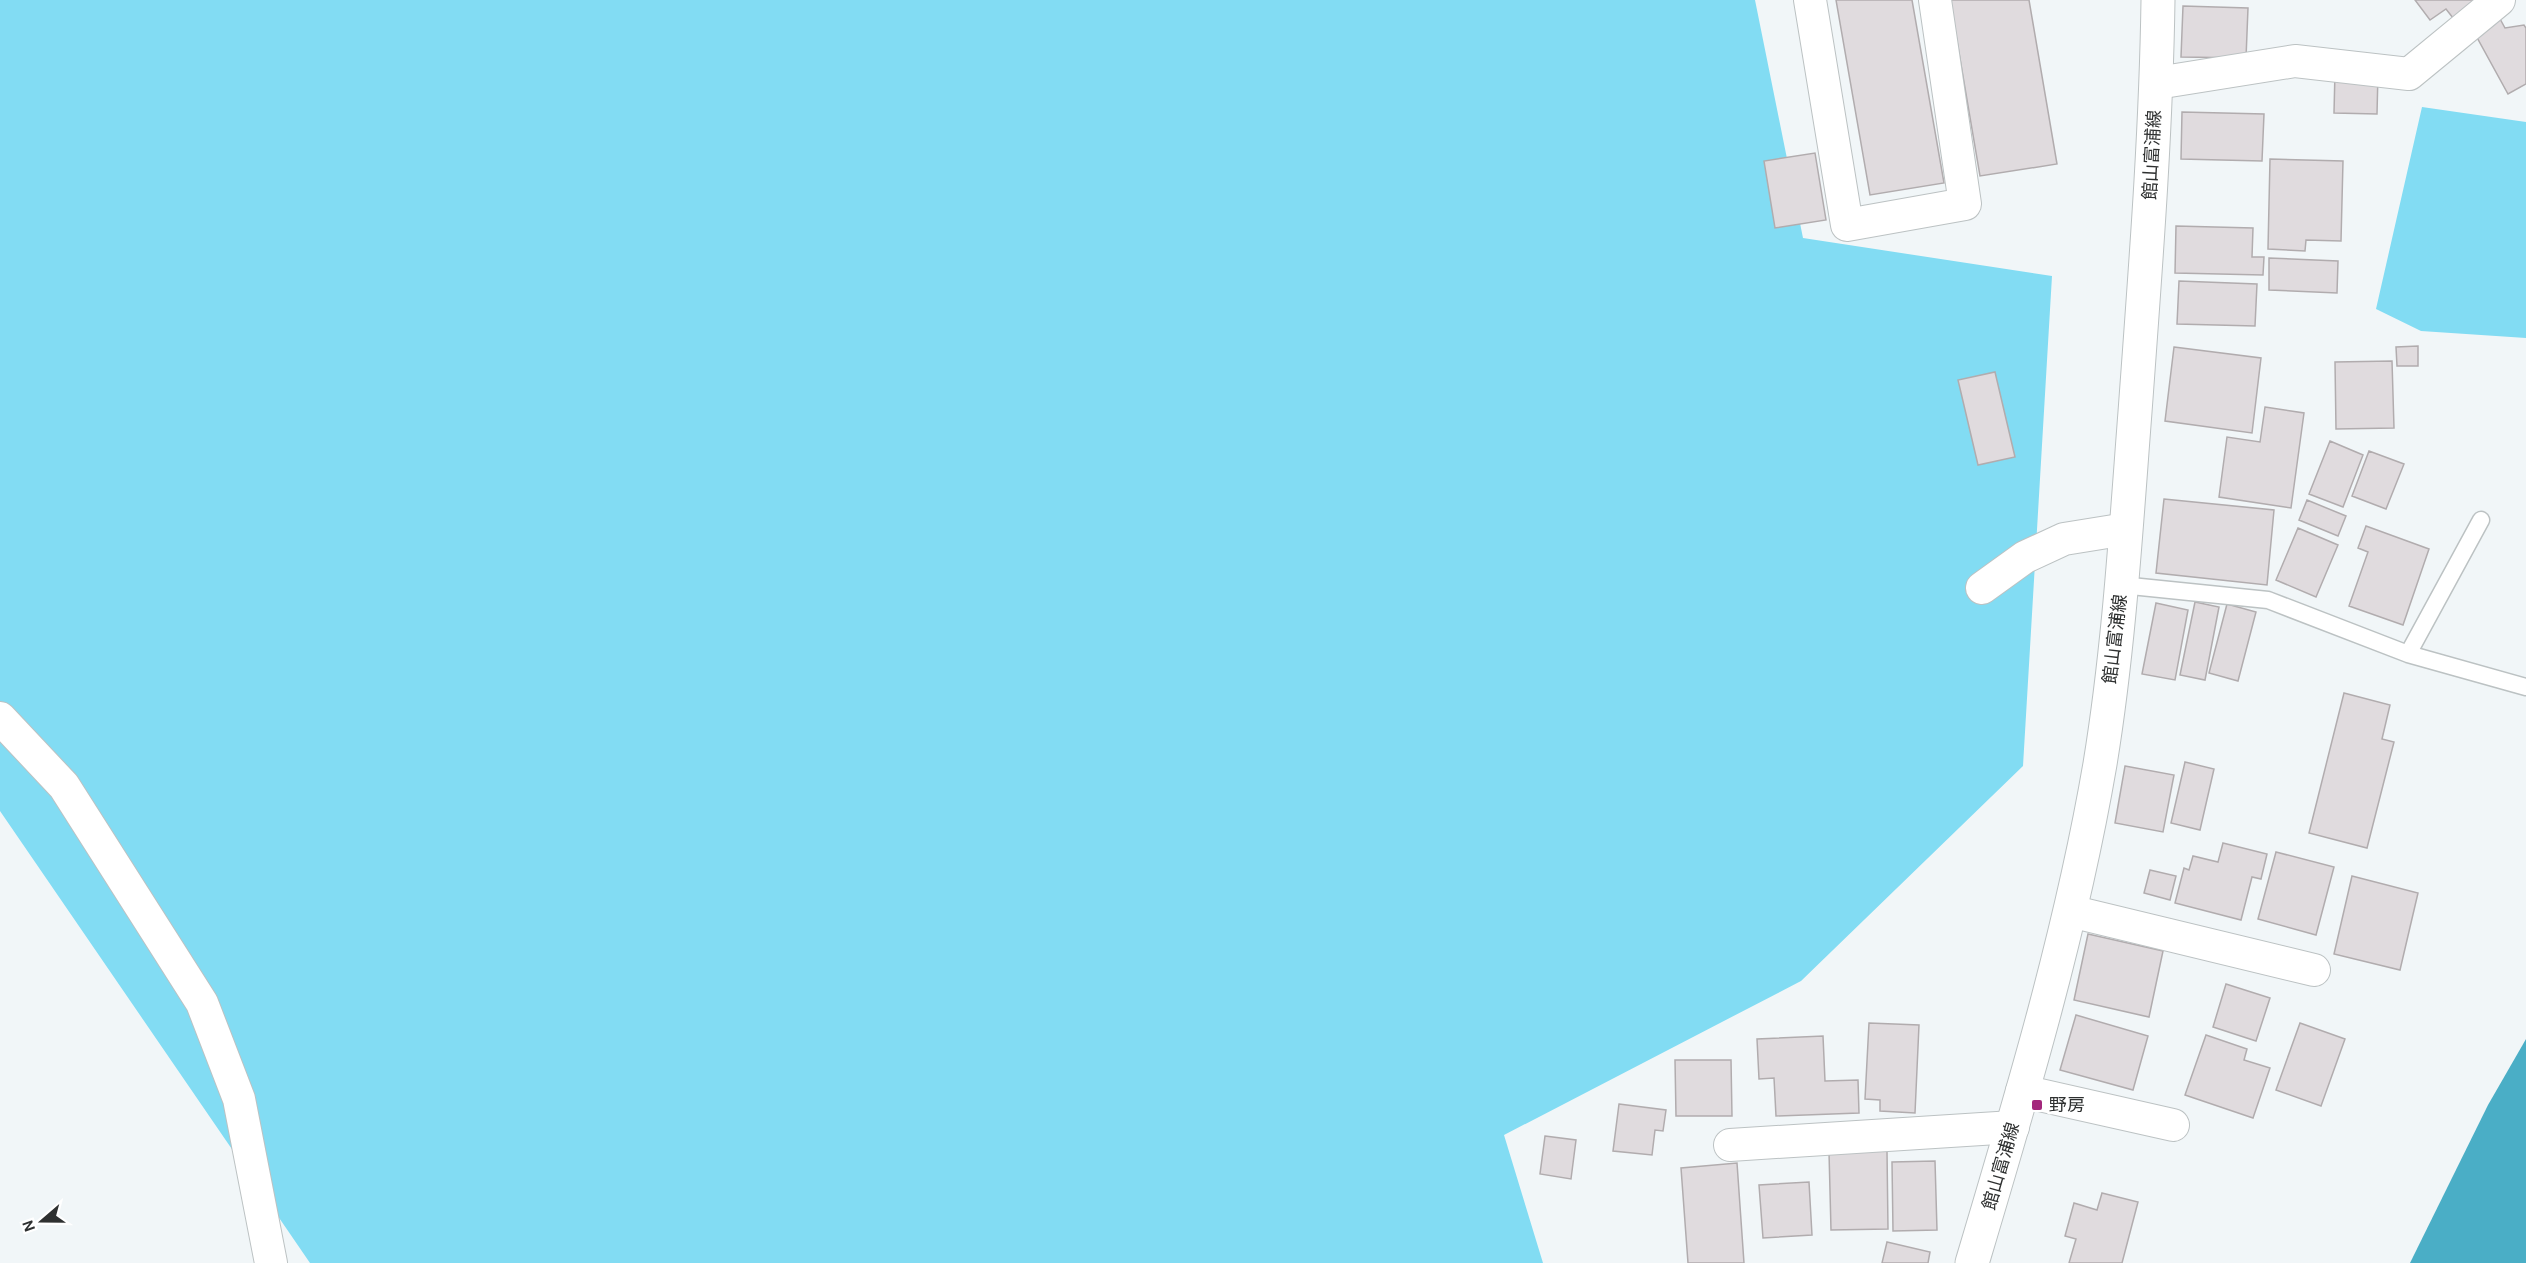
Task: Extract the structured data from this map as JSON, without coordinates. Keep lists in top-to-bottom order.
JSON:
{
  "streets": {
    "main road": ["館山富浦線"]
  },
  "places": {
    "transit": ["野房"]
  },
  "north": "left"
}
